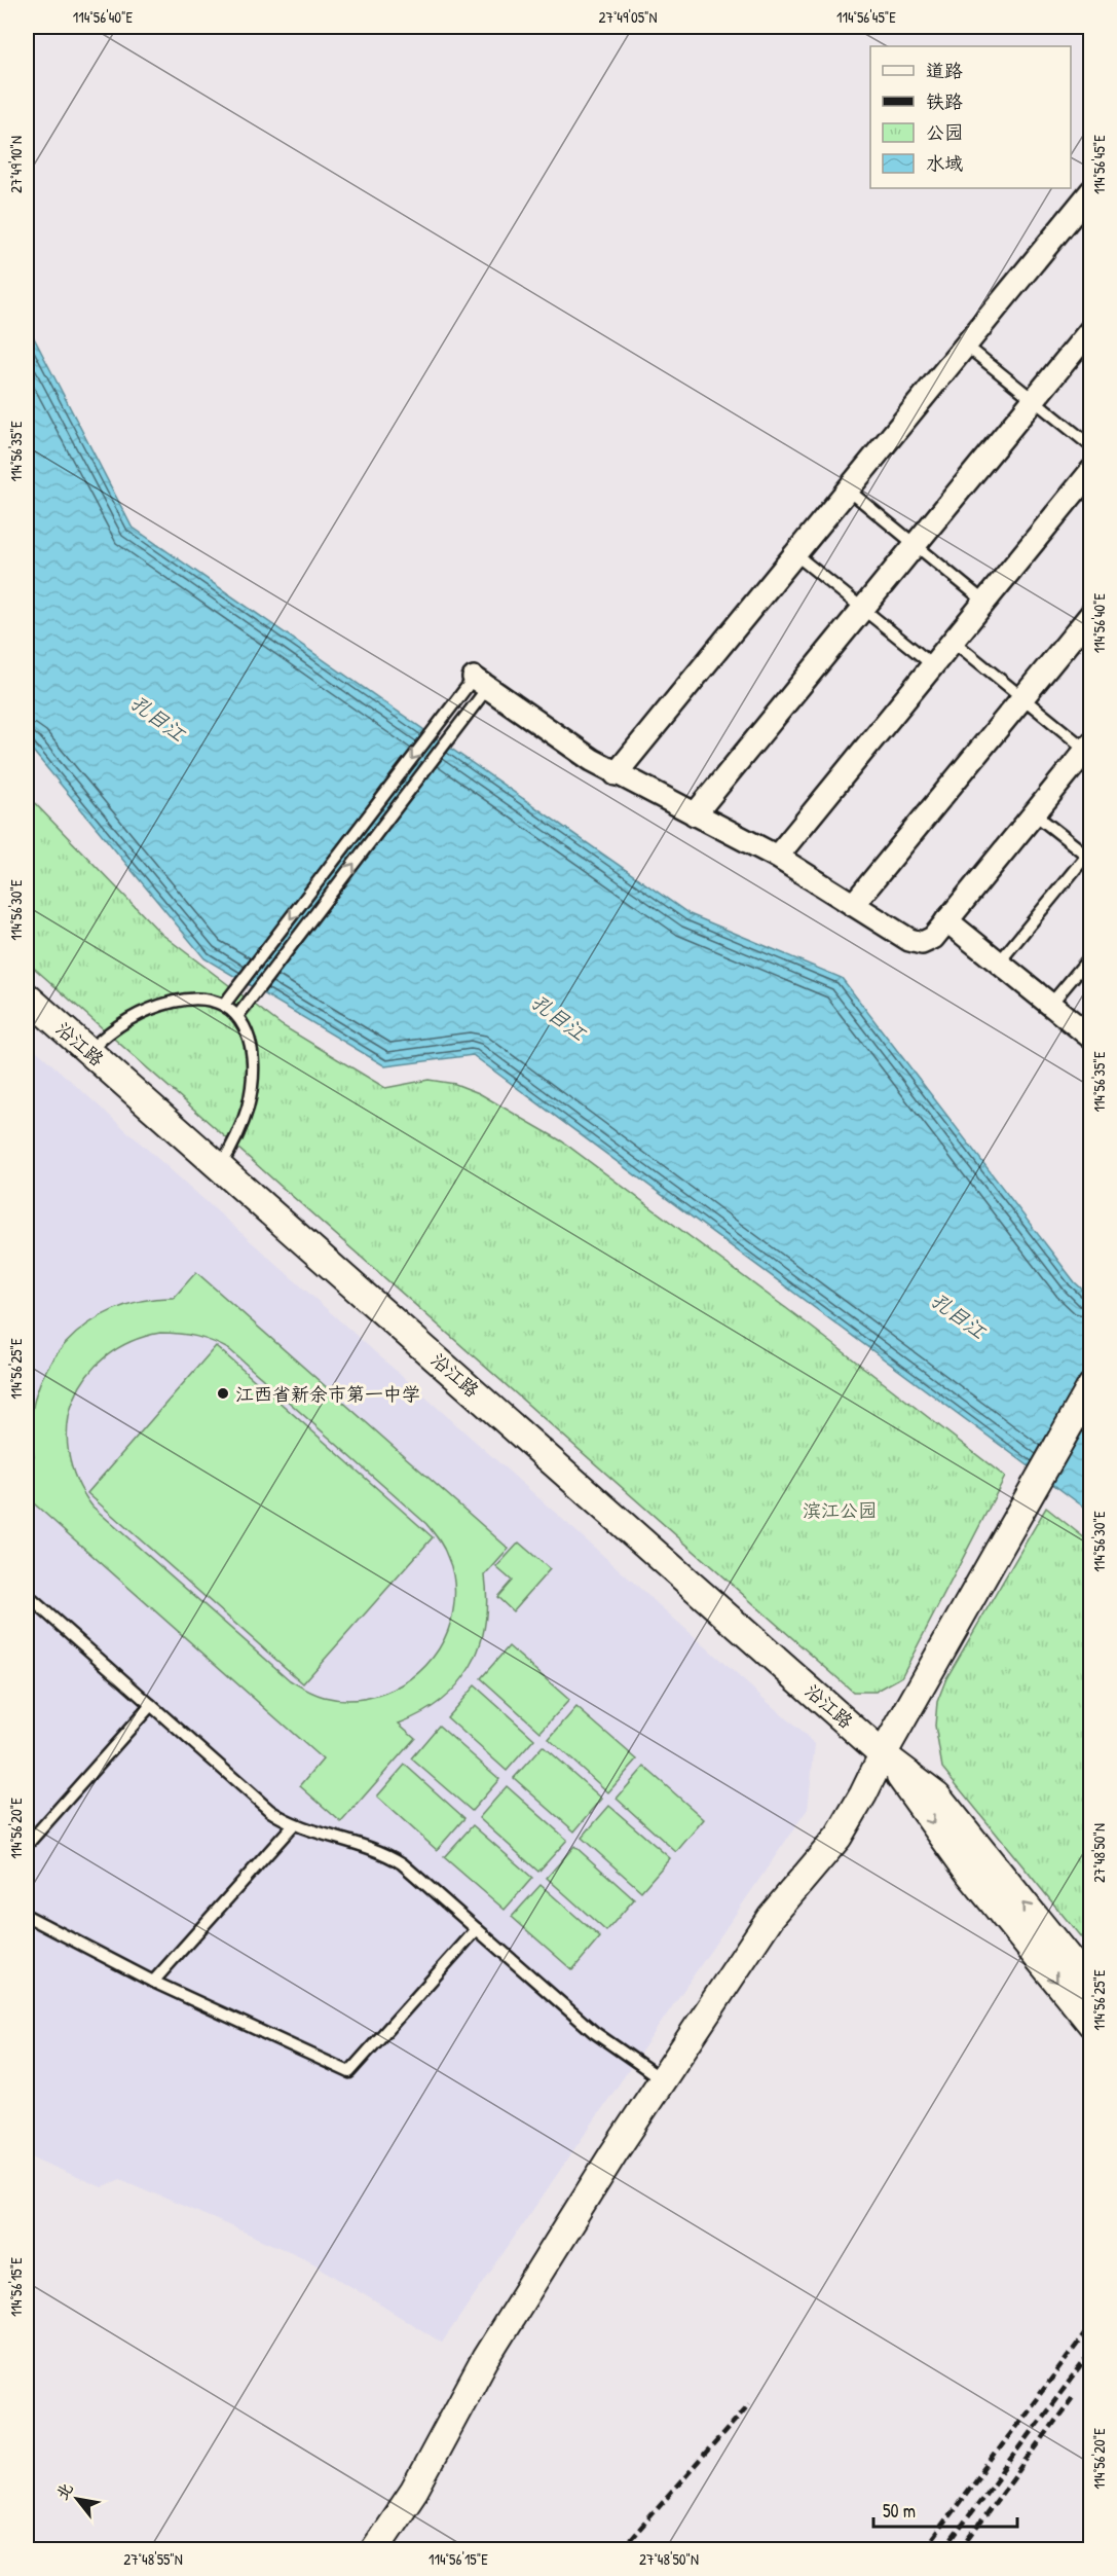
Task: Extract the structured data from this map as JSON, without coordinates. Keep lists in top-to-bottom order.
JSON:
{
  "streets": {
    "street": ["沿江路"]
  },
  "water": ["孔目江"],
  "parks": ["滨江公园"],
  "places": ["江西省新余市第一中学"],
  "legend": [
    "道路",
    "铁路",
    "公园",
    "水域"
  ],
  "scale_bar": "50 m",
  "north": "top left",
  "coordinates": [
    "114°56'40\"E",
    "27°49'05\"N",
    "114°56'45\"E",
    "27°49'10\"N",
    "114°56'35\"E",
    "114°56'30\"E",
    "114°56'25\"E",
    "114°56'20\"E",
    "27°48'50\"N",
    "114°56'15\"E",
    "27°48'55\"N"
  ]
}
